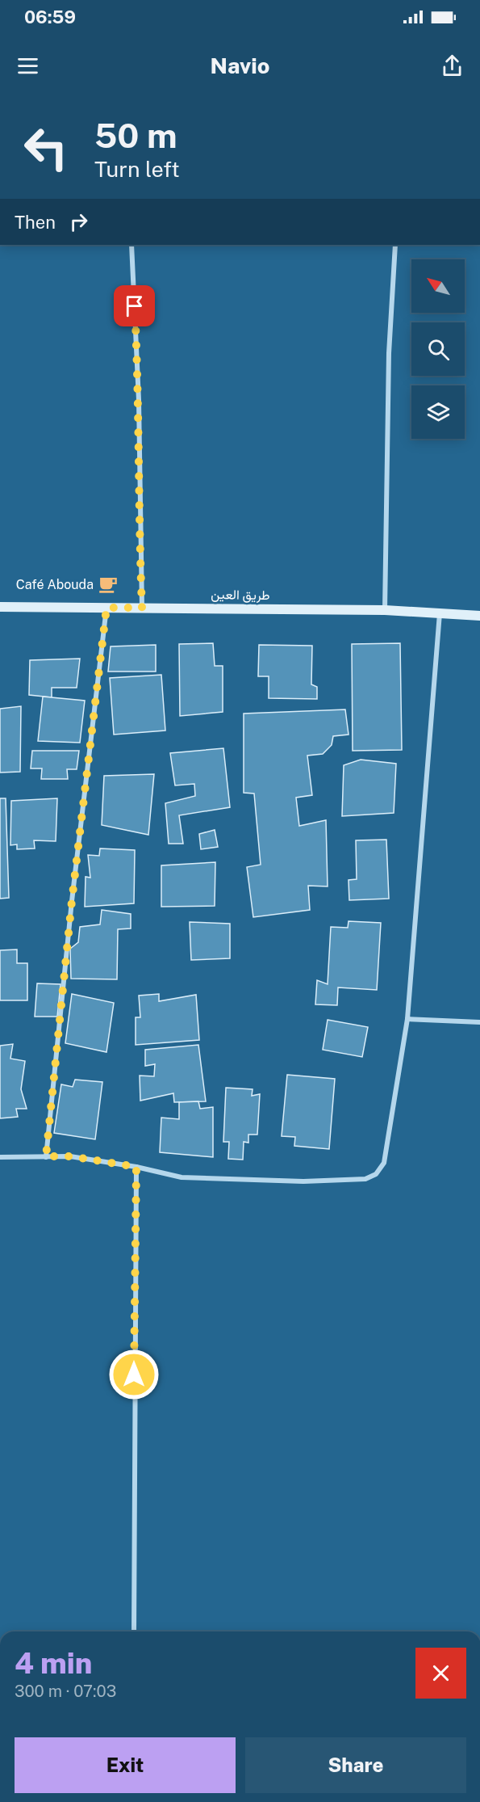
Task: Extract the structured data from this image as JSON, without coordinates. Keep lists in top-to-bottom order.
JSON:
{
  "streets": {
    "main road": ["طريق العين"]
  },
  "places": {
    "cafe": ["Café Abouda"]
  },
  "north": "top left",
  "page": {
    "status": "06:59",
    "header": "Navio",
    "turn": ["50 m", "Turn left"],
    "then": "Then",
    "heading": ["4 min", "300 m · 07:03"],
    "buttons": ["Exit", "Share"]
  }
}
